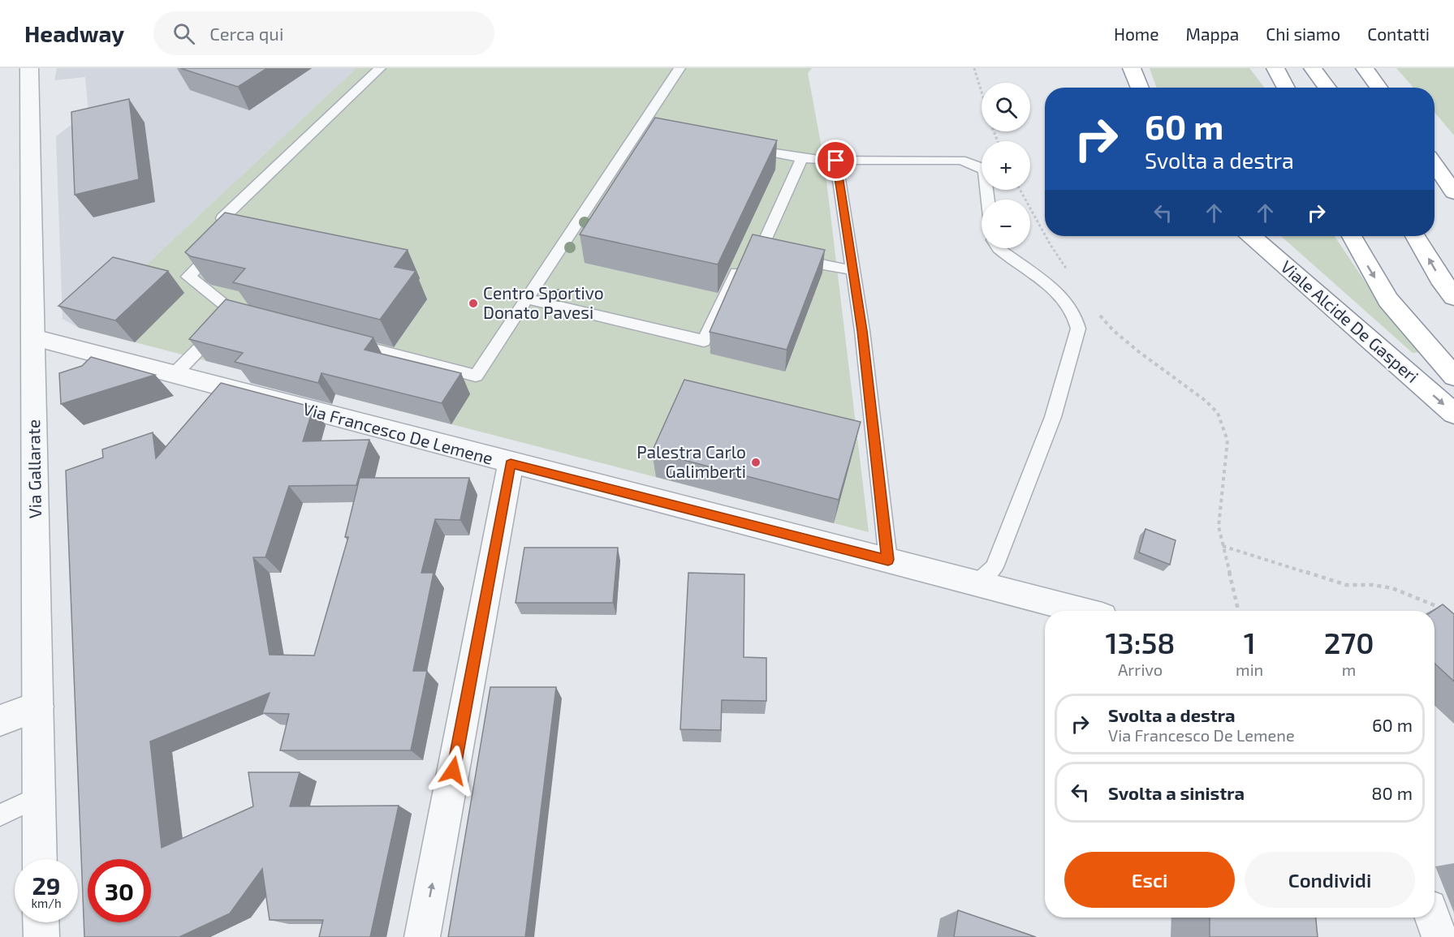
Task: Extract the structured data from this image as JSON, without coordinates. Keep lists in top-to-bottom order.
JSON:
{
  "streets": {
    "highway": ["Viale Alcide De Gasperi"],
    "street": ["Via Francesco De Lemene", "Via Gallarate"]
  },
  "crossings": [
    ["Via Francesco De Lemene", "Via Gallarate"]
  ],
  "places": ["Centro Sportivo Donato Pavesi", "Palestra Carlo Galimberti"],
  "page": {
    "header": "Headway",
    "search": "Cerca qui",
    "nav": [
      "Home",
      "Mappa",
      "Chi siamo",
      "Contatti"
    ],
    "map_buttons": ["+", "−"],
    "turn": ["60 m", "Svolta a destra"],
    "eta": [
      "13:58",
      "Arrivo",
      "1",
      "min",
      "270",
      "m"
    ],
    "list": [
      {
        "name": "Svolta a destra",
        "note": "Via Francesco De Lemene",
        "value": "60 m"
      },
      {
        "name": "Svolta a sinistra",
        "value": "80 m"
      }
    ],
    "buttons": ["Esci", "Condividi"],
    "speed": "29 km/h",
    "limit": "30"
  }
}
